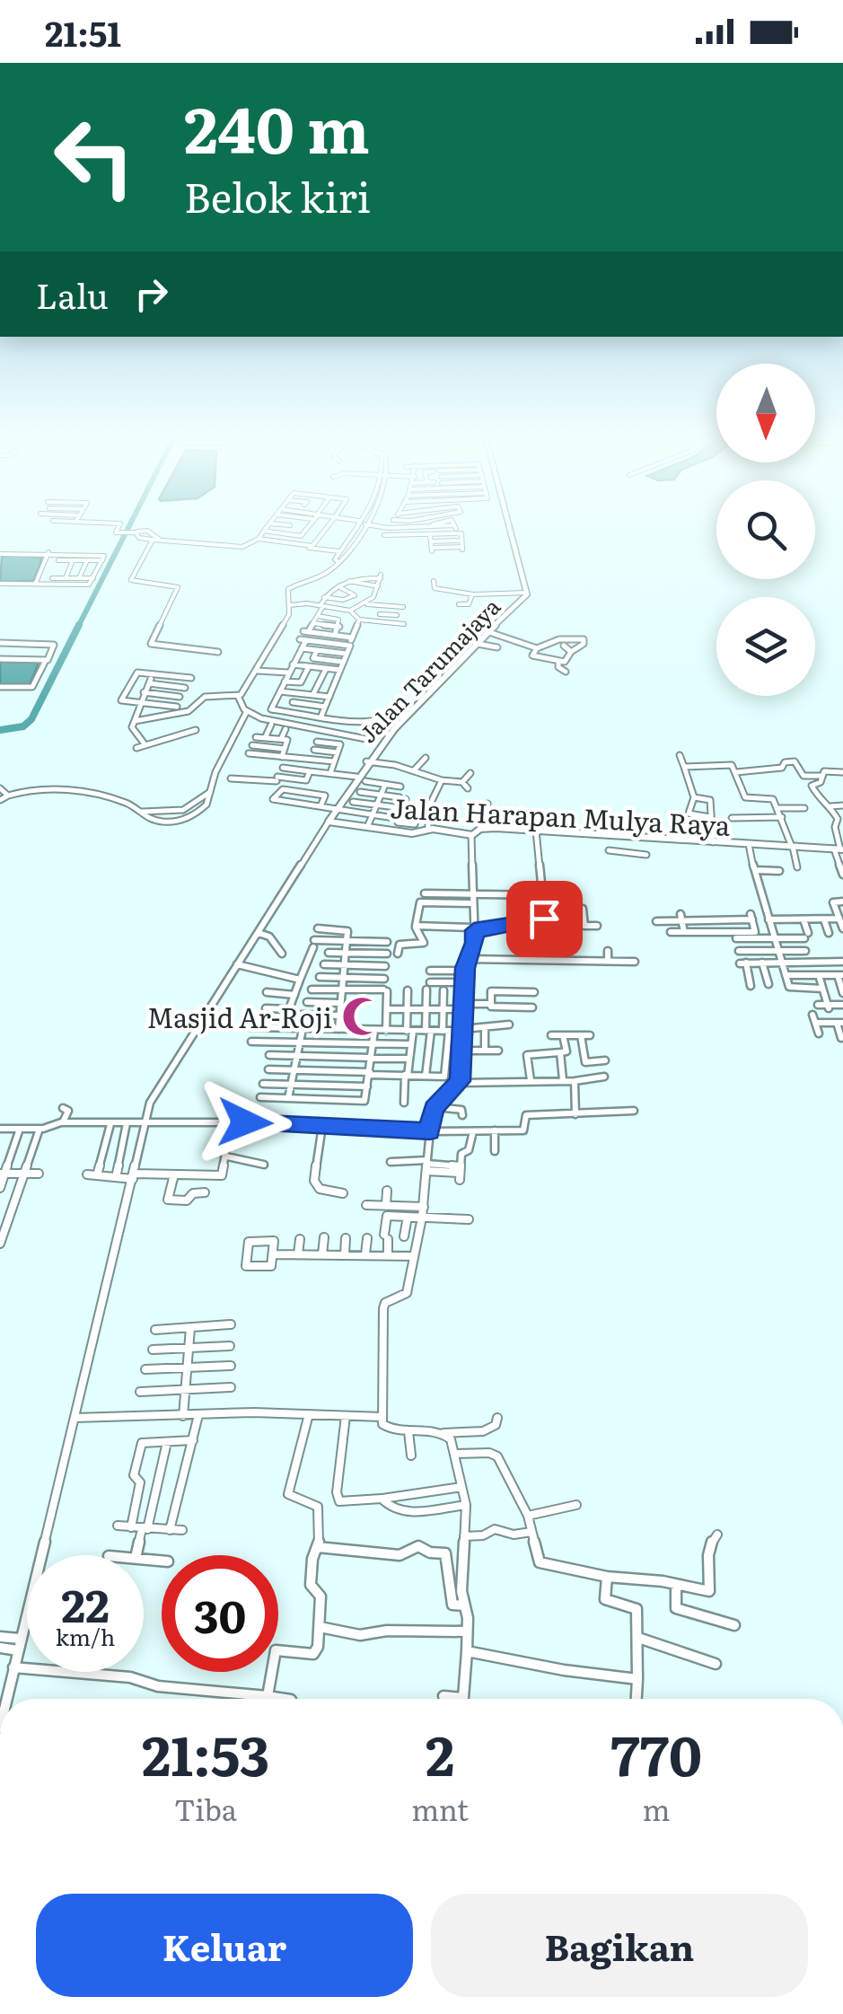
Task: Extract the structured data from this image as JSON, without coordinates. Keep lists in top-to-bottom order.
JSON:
{
  "streets": {
    "street": ["Jalan Tarumajaya", "Jalan Harapan Mulya Raya"]
  },
  "crossings": [
    ["Jalan Tarumajaya", "Jalan Harapan Mulya Raya"]
  ],
  "places": {
    "mosque": ["Masjid Ar-Roji"]
  },
  "north": "bottom",
  "page": {
    "status": "21:51",
    "turn": ["240 m", "Belok kiri"],
    "then": "Lalu",
    "speed": "22 km/h",
    "limit": "30",
    "eta": [
      "21:53",
      "Tiba",
      "2",
      "mnt",
      "770",
      "m"
    ],
    "buttons": ["Keluar", "Bagikan"]
  }
}
